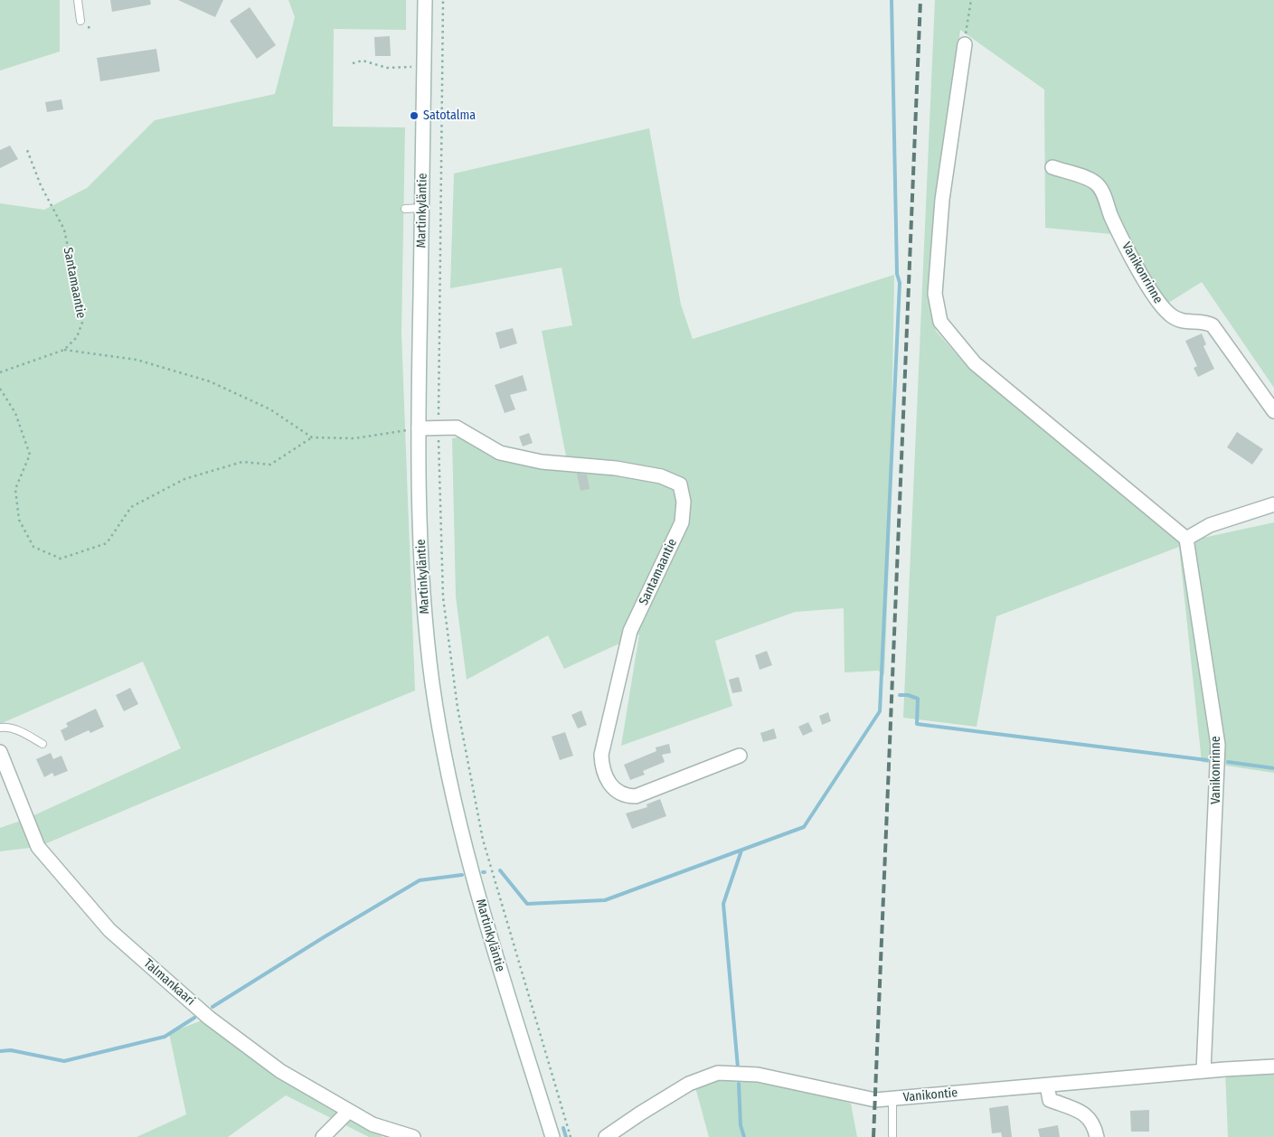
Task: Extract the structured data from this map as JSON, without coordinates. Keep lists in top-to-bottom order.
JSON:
{
  "streets": {
    "street": [
      "Martinkyläntie",
      "Vanikonrinne",
      "Santamaantie",
      "Talmankaari",
      "Vanikontie"
    ]
  },
  "crossings": [
    ["Martinkyläntie", "Santamaantie"],
    ["Vanikonrinne", "Vanikontie"]
  ],
  "places": ["Satotalma"]
}
